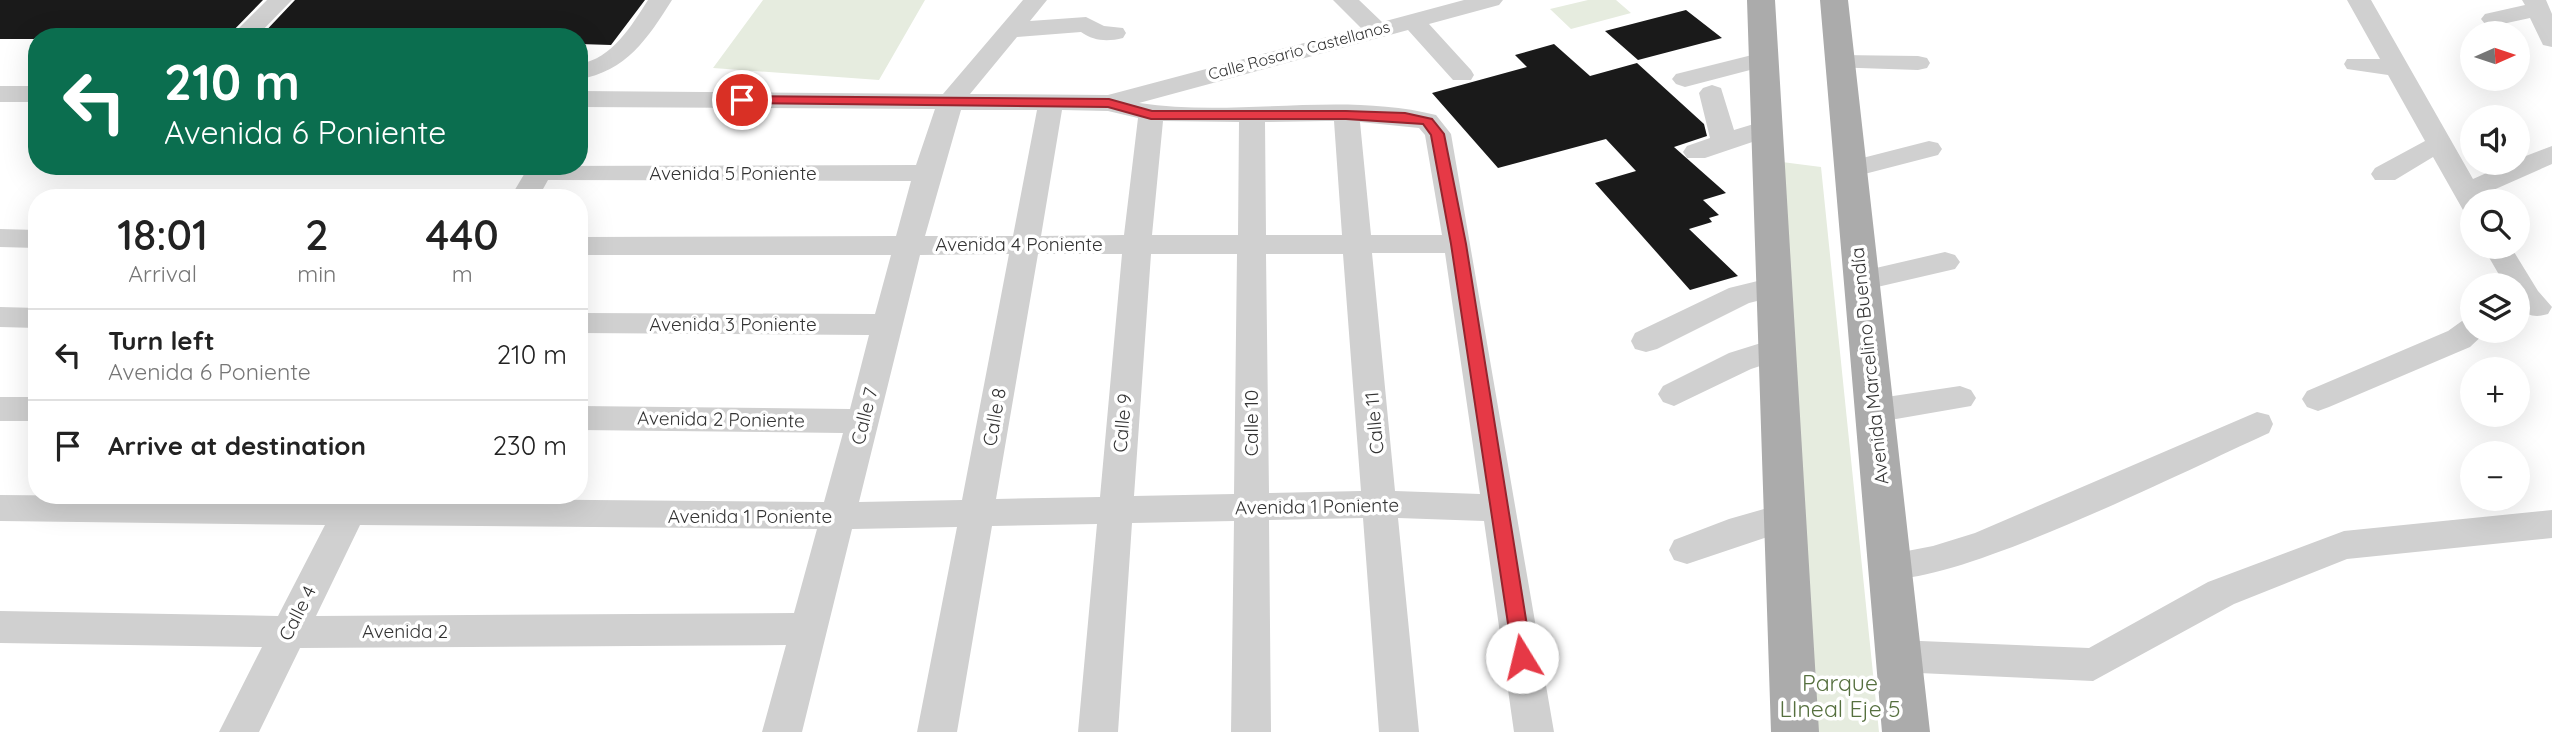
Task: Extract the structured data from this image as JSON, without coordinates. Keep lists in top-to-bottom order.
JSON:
{
  "streets": {
    "main road": ["Avenida Marcelino Buendía"],
    "street": [
      "Calle Rosario Castellanos",
      "Avenida 5 Poniente",
      "Avenida 4 Poniente",
      "Avenida 3 Poniente",
      "Calle 7",
      "Calle 8",
      "Avenida 2 Poniente",
      "Calle 9",
      "Calle 10",
      "Calle 11",
      "Avenida 1 Poniente",
      "Calle 4",
      "Avenida 2"
    ]
  },
  "crossings": [
    ["Avenida 5 Poniente", "Calle 7"],
    ["Avenida 4 Poniente", "Calle 7"],
    ["Avenida 4 Poniente", "Calle 8"],
    ["Avenida 4 Poniente", "Calle 9"],
    ["Avenida 4 Poniente", "Calle 10"],
    ["Avenida 4 Poniente", "Calle 11"],
    ["Avenida 3 Poniente", "Calle 7"],
    ["Calle 7", "Avenida 2 Poniente"],
    ["Calle 7", "Avenida 1 Poniente"],
    ["Calle 7", "Avenida 2"],
    ["Calle 8", "Avenida 1 Poniente"],
    ["Calle 9", "Avenida 1 Poniente"],
    ["Calle 10", "Avenida 1 Poniente"],
    ["Calle 11", "Avenida 1 Poniente"],
    ["Avenida 1 Poniente", "Calle 4"],
    ["Calle 4", "Avenida 2"]
  ],
  "parks": ["Parque LIneal Eje 5"],
  "north": "right",
  "page": {
    "map_buttons": ["+", "−"],
    "turn": ["210 m", "Avenida 6 Poniente"],
    "eta": [
      "18:01",
      "Arrival",
      "2",
      "min",
      "440",
      "m"
    ],
    "list": [
      {
        "name": "Turn left",
        "note": "Avenida 6 Poniente",
        "value": "210 m"
      },
      {
        "name": "Arrive at destination",
        "value": "230 m"
      }
    ]
  }
}
